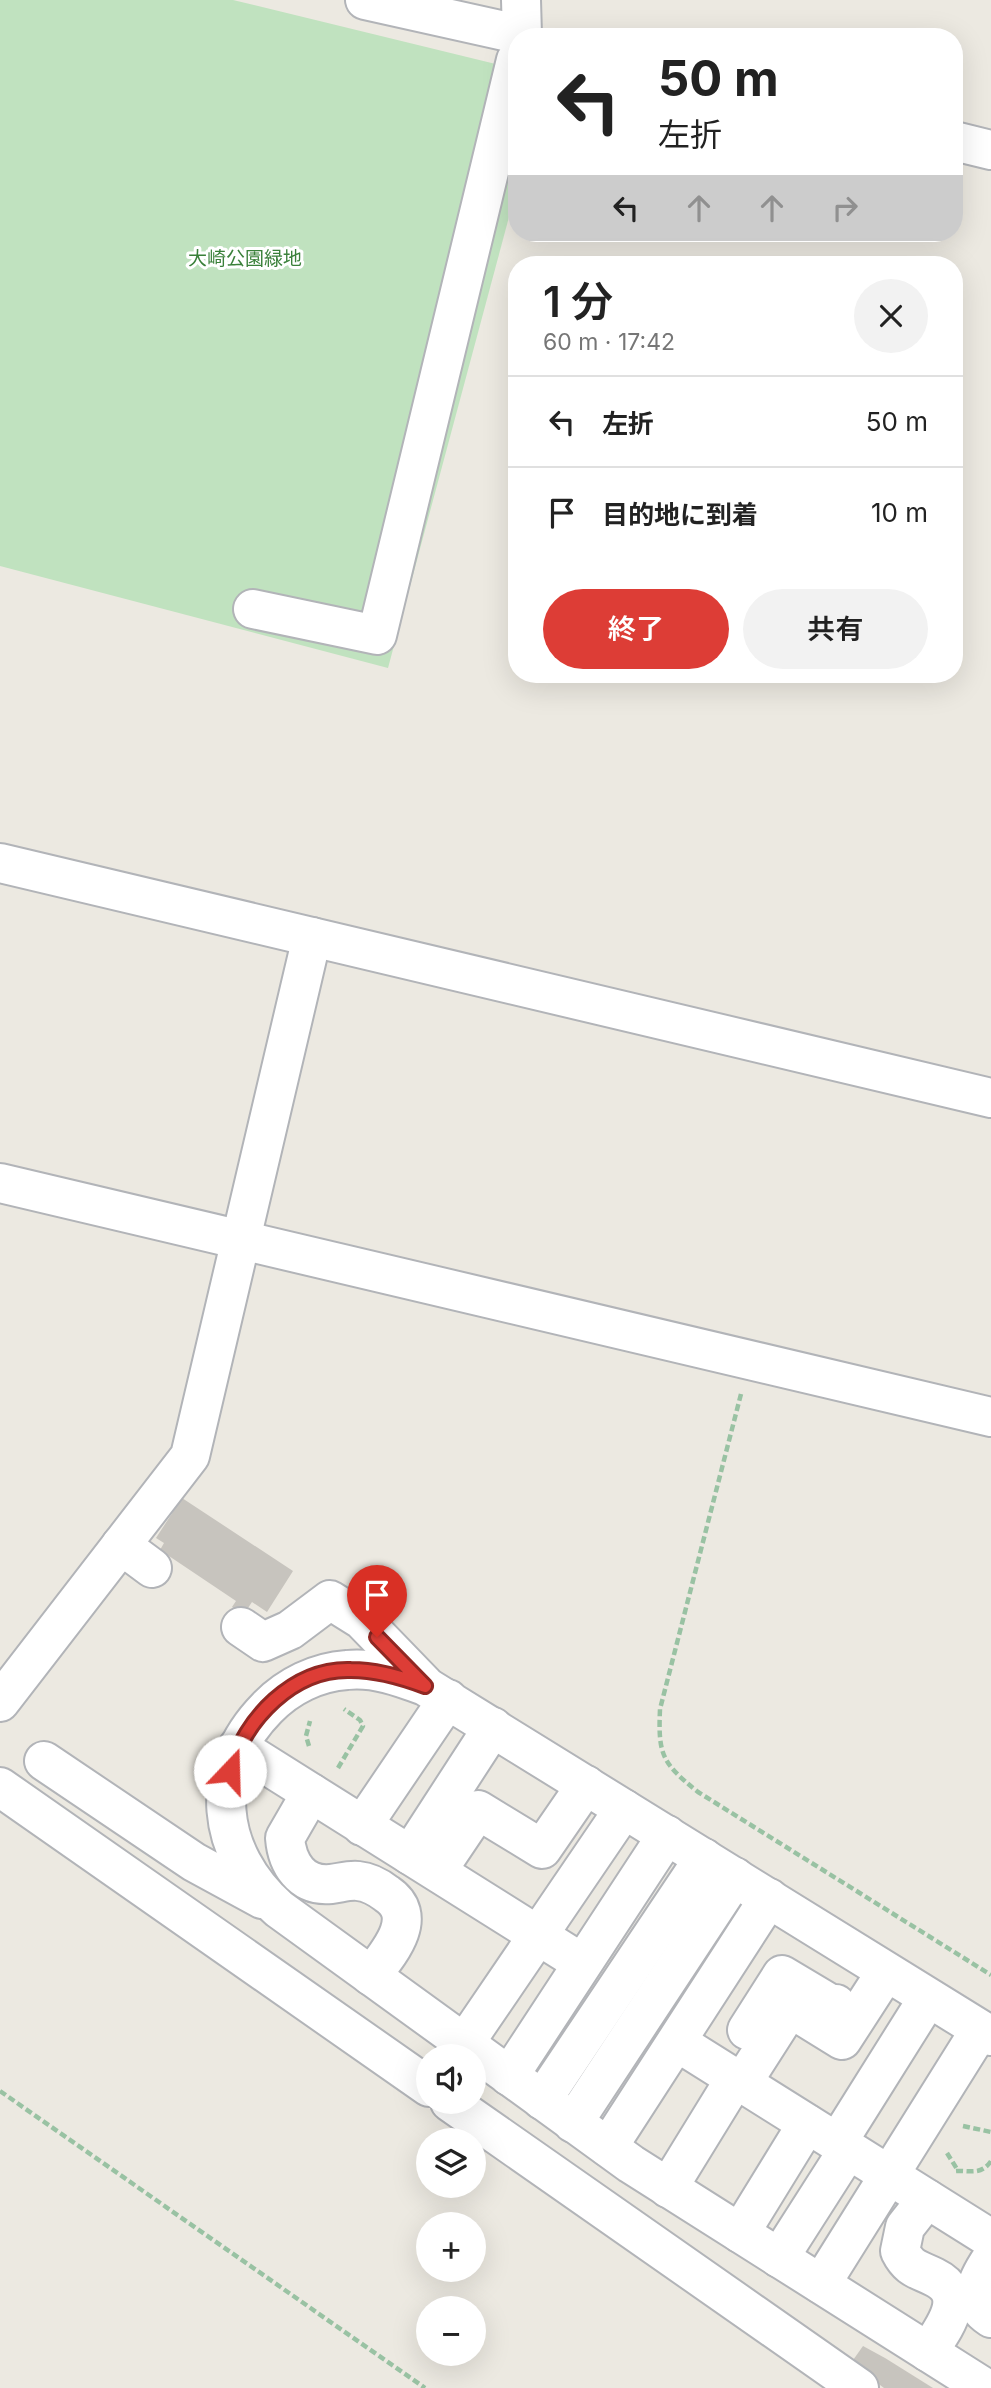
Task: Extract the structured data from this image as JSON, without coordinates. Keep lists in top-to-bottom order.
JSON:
{
  "parks": ["大崎公園緑地"],
  "page": {
    "turn": ["50 m", "左折"],
    "heading": ["1 分", "60 m · 17:42"],
    "list": [
      {
        "name": "左折",
        "value": "50 m"
      },
      {
        "name": "目的地に到着",
        "value": "10 m"
      }
    ],
    "buttons": ["終了", "共有"],
    "map_buttons": ["+", "−"]
  }
}
